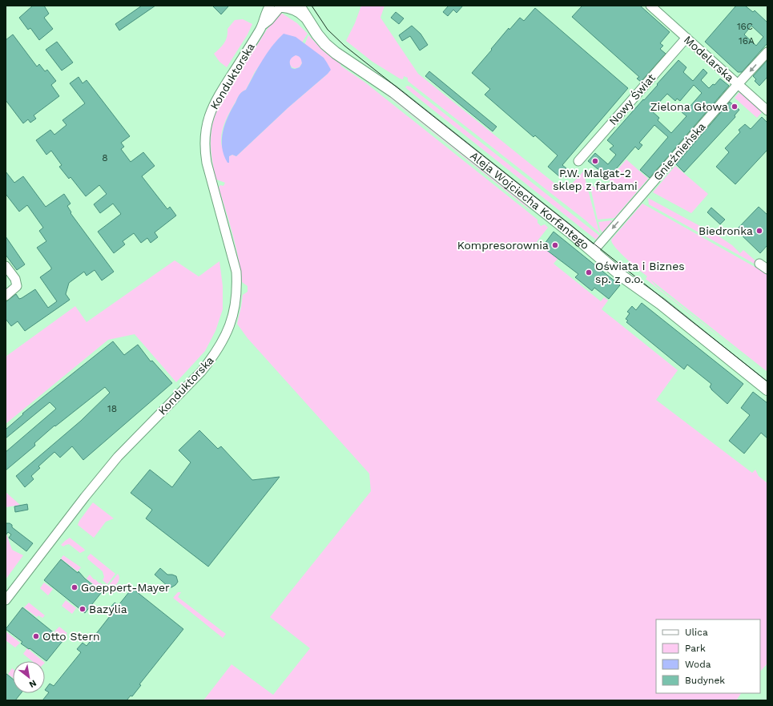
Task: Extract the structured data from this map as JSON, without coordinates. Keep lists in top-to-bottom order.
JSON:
{
  "streets": {
    "main road": ["Aleja Wojciecha Korfantego"],
    "street": [
      "Modelarska",
      "Konduktorska",
      "Nowy Świat",
      "Gnieźnieńska"
    ]
  },
  "crossings": [
    ["Modelarska", "Nowy Świat"],
    ["Modelarska", "Gnieźnieńska"],
    ["Konduktorska", "Aleja Wojciecha Korfantego"],
    ["Gnieźnieńska", "Aleja Wojciecha Korfantego"]
  ],
  "one_way": ["Gnieźnieńska"],
  "places": [
    "Zielona Głowa",
    "P.W. Malgat-2 sklep z farbami",
    "Biedronka",
    "Kompresorownia",
    "Oświata i Biznes sp. z o.o.",
    "Goeppert-Mayer",
    "Bazylia",
    "Otto Stern"
  ],
  "house_numbers": [
    "16C",
    "16A",
    "8",
    "18"
  ],
  "legend": [
    "Ulica",
    "Park",
    "Woda",
    "Budynek"
  ],
  "north": "bottom right"
}
